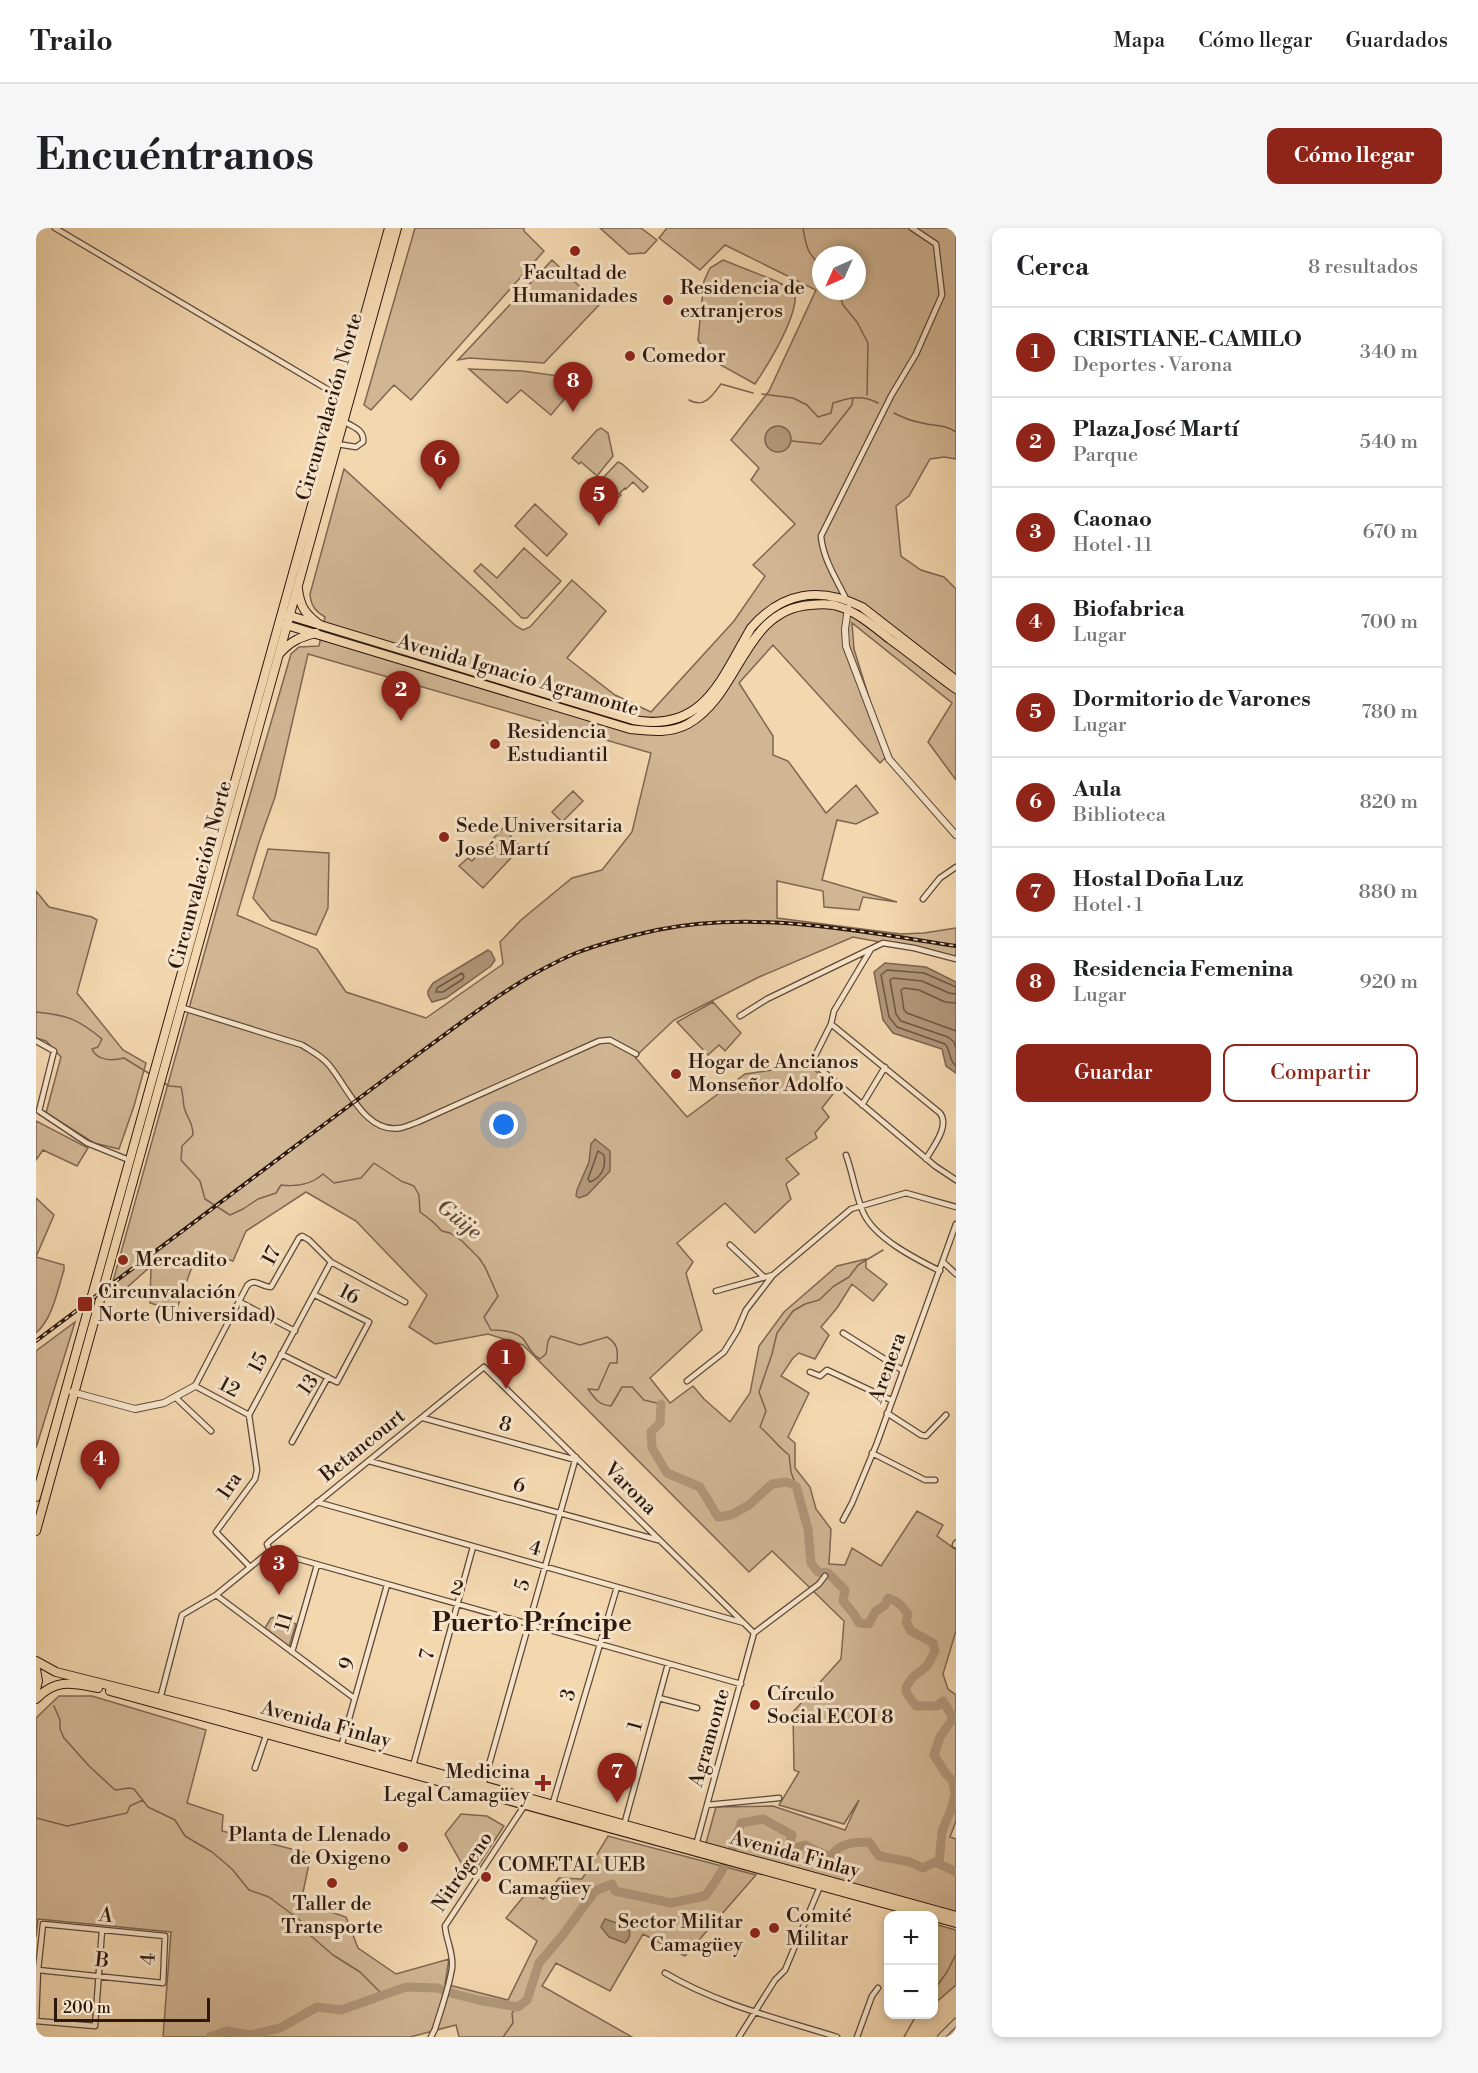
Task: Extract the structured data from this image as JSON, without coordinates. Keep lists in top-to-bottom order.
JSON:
{
  "streets": {
    "highway": ["Circunvalación Norte"],
    "main road": ["Avenida Ignacio Agramonte", "Avenida Finlay"],
    "street": [
      "17",
      "16",
      "15",
      "Arenera",
      "13",
      "12",
      "8",
      "Betancourt",
      "1ra",
      "6",
      "Varona",
      "4",
      "5",
      "2",
      "11",
      "7",
      "9",
      "3",
      "1",
      "Agramonte",
      "Nitrógeno",
      "A",
      "B"
    ]
  },
  "crossings": [
    ["Circunvalación Norte", "Avenida Ignacio Agramonte"],
    ["17", "16"],
    ["17", "12"],
    ["16", "15"],
    ["16", "13"],
    ["15", "12"],
    ["15", "1ra"],
    ["12", "1ra"],
    ["8", "Betancourt"],
    ["8", "Varona"],
    ["8", "5"],
    ["Betancourt", "6"],
    ["Betancourt", "Varona"],
    ["Betancourt", "4"],
    ["Betancourt", "2"],
    ["6", "Varona"],
    ["6", "5"],
    ["Varona", "4"],
    ["Varona", "5"],
    ["Varona", "Agramonte"],
    ["4", "5"],
    ["4", "7"],
    ["4", "3"],
    ["4", "A"],
    ["4", "B"],
    ["5", "2"],
    ["5", "Avenida Finlay"],
    ["2", "11"],
    ["2", "7"],
    ["2", "9"],
    ["2", "3"],
    ["2", "1"],
    ["2", "Agramonte"],
    ["7", "Avenida Finlay"],
    ["9", "Avenida Finlay"],
    ["3", "Avenida Finlay"],
    ["Avenida Finlay", "1"],
    ["Avenida Finlay", "Agramonte"],
    ["Avenida Finlay", "Nitrógeno"],
    ["A", "B"]
  ],
  "districts": ["Puerto Príncipe"],
  "water": ["Güije"],
  "places": {
    "other": [
      "Facultad de Humanidades",
      "Residencia de extranjeros",
      "Comedor",
      "Residencia Estudiantil",
      "Sede Universitaria José Martí",
      "Hogar de Ancianos Monseñor Adolfo",
      "Mercadito",
      "Círculo Social ECOI 8",
      "Planta de Llenado de Oxigeno",
      "COMETAL UEB Camagüey",
      "Taller de Transporte",
      "Comité Militar",
      "Sector Militar Camagüey"
    ],
    "transit": ["Circunvalación Norte (Universidad)"],
    "health": ["Medicina Legal Camagüey"]
  },
  "scale_bar": "200 m",
  "north": "bottom left",
  "page": {
    "header": "Trailo",
    "nav": ["Mapa", "Cómo llegar", "Guardados"],
    "buttons": [
      "Cómo llegar",
      ["Guardar", "Compartir"]
    ],
    "title": "Encuéntranos",
    "heading": ["Cerca", "8 resultados"],
    "list": [
      {
        "mark": "1",
        "name": "CRISTIANE-CAMILO",
        "note": "Deportes · Varona",
        "value": "340 m"
      },
      {
        "mark": "2",
        "name": "Plaza José Martí",
        "note": "Parque",
        "value": "540 m"
      },
      {
        "mark": "3",
        "name": "Caonao",
        "note": "Hotel · 11",
        "value": "670 m"
      },
      {
        "mark": "4",
        "name": "Biofabrica",
        "note": "Lugar",
        "value": "700 m"
      },
      {
        "mark": "5",
        "name": "Dormitorio de Varones",
        "note": "Lugar",
        "value": "780 m"
      },
      {
        "mark": "6",
        "name": "Aula",
        "note": "Biblioteca",
        "value": "820 m"
      },
      {
        "mark": "7",
        "name": "Hostal Doña Luz",
        "note": "Hotel · 1",
        "value": "880 m"
      },
      {
        "mark": "8",
        "name": "Residencia Femenina",
        "note": "Lugar",
        "value": "920 m"
      }
    ],
    "pins": [
      "8",
      "6",
      "5",
      "2",
      "1",
      "4",
      "3",
      "7"
    ],
    "map_buttons": ["+", "−"],
    "scale": "200 m"
  }
}
